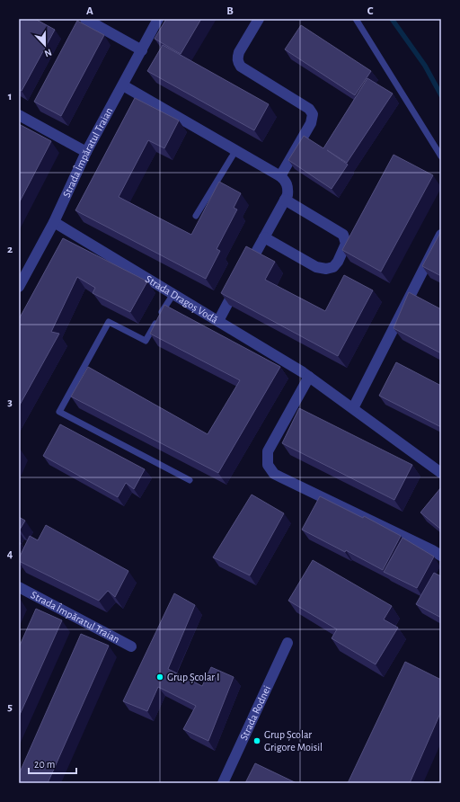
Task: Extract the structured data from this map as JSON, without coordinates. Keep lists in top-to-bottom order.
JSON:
{
  "streets": {
    "street": ["Strada Împăratul Traian", "Strada Dragoș Vodă", "Strada Rodnei"]
  },
  "crossings": [
    ["Strada Împăratul Traian", "Strada Dragoș Vodă"]
  ],
  "places": ["Grup Școlar I", "Grup Școlar Grigore Moisil"],
  "scale_bar": "20 m",
  "north": "bottom",
  "grid": {
    "columns": ["A", "B", "C"],
    "rows": [
      "1",
      "2",
      "3",
      "4",
      "5"
    ]
  }
}
